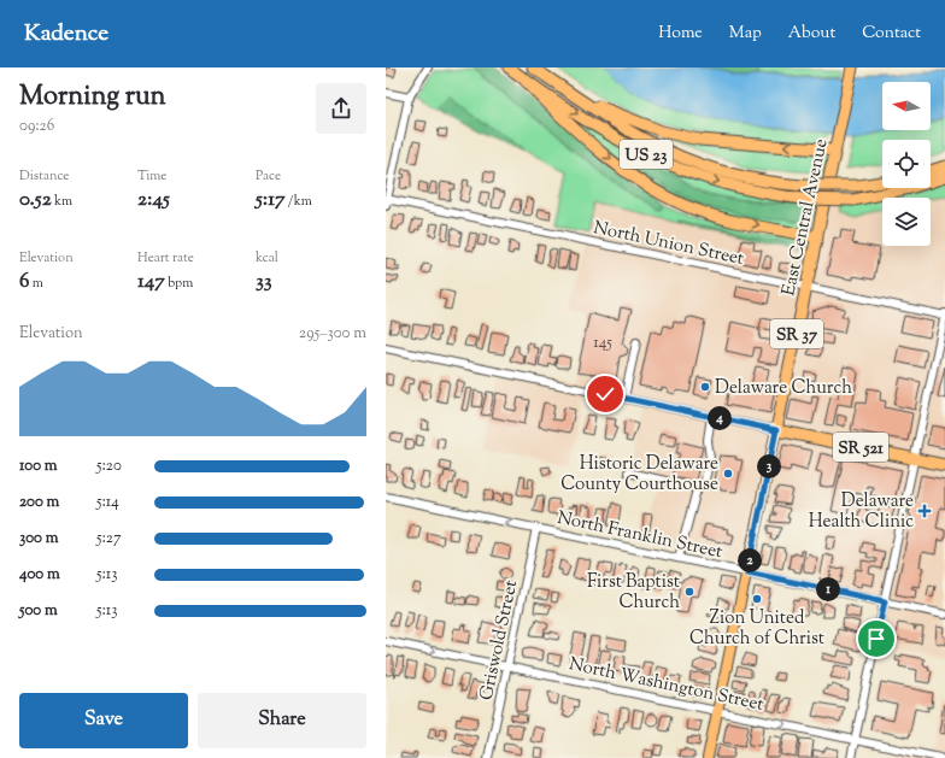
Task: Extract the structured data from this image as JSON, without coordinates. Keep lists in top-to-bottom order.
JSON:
{
  "streets": {
    "highway": [
      "US 23",
      "East Central Avenue",
      "SR 37",
      "SR 521"
    ],
    "street": [
      "North Union Street",
      "North Franklin Street",
      "Griswold Street",
      "North Washington Street"
    ]
  },
  "crossings": [
    ["East Central Avenue", "North Union Street"],
    ["East Central Avenue", "SR 37"],
    ["East Central Avenue", "SR 521"],
    ["SR 37", "SR 521"],
    ["SR 37", "North Franklin Street"],
    ["SR 37", "North Washington Street"],
    ["North Franklin Street", "Griswold Street"],
    ["Griswold Street", "North Washington Street"]
  ],
  "one_way": ["North Washington Street"],
  "places": {
    "other": [
      "Delaware Church",
      "Historic Delaware County Courthouse",
      "First Baptist Church",
      "Zion United Church of Christ"
    ],
    "health": ["Delaware Health Clinic"]
  },
  "house_numbers": ["145"],
  "north": "left",
  "page": {
    "header": "Kadence",
    "nav": [
      "Home",
      "Map",
      "About",
      "Contact"
    ],
    "heading": ["Morning run", "09:26"],
    "stats": [
      ["Distance", "0.52 km"],
      ["Time", "2:45"],
      ["Pace", "5:17 /km"],
      ["Elevation", "6 m"],
      ["Heart rate", "147 bpm"],
      ["kcal", "33"]
    ],
    "chart": ["Elevation", "295–300 m"],
    "pins": [
      "4",
      "3",
      "2",
      "1"
    ],
    "list": [
      {
        "name": "100 m",
        "note": "5:20"
      },
      {
        "name": "200 m",
        "note": "5:14"
      },
      {
        "name": "300 m",
        "note": "5:27"
      },
      {
        "name": "400 m",
        "note": "5:13"
      },
      {
        "name": "500 m",
        "note": "5:13"
      }
    ],
    "buttons": ["Save", "Share"]
  }
}
